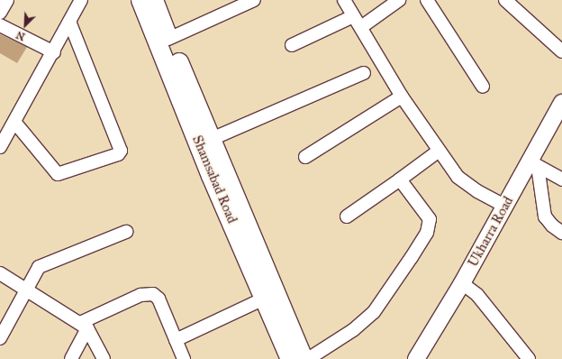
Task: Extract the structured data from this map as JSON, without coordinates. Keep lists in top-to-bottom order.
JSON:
{
  "streets": {
    "main road": ["Shamsabad Road"],
    "street": ["Ukharra Road"]
  },
  "north": "bottom left"
}
